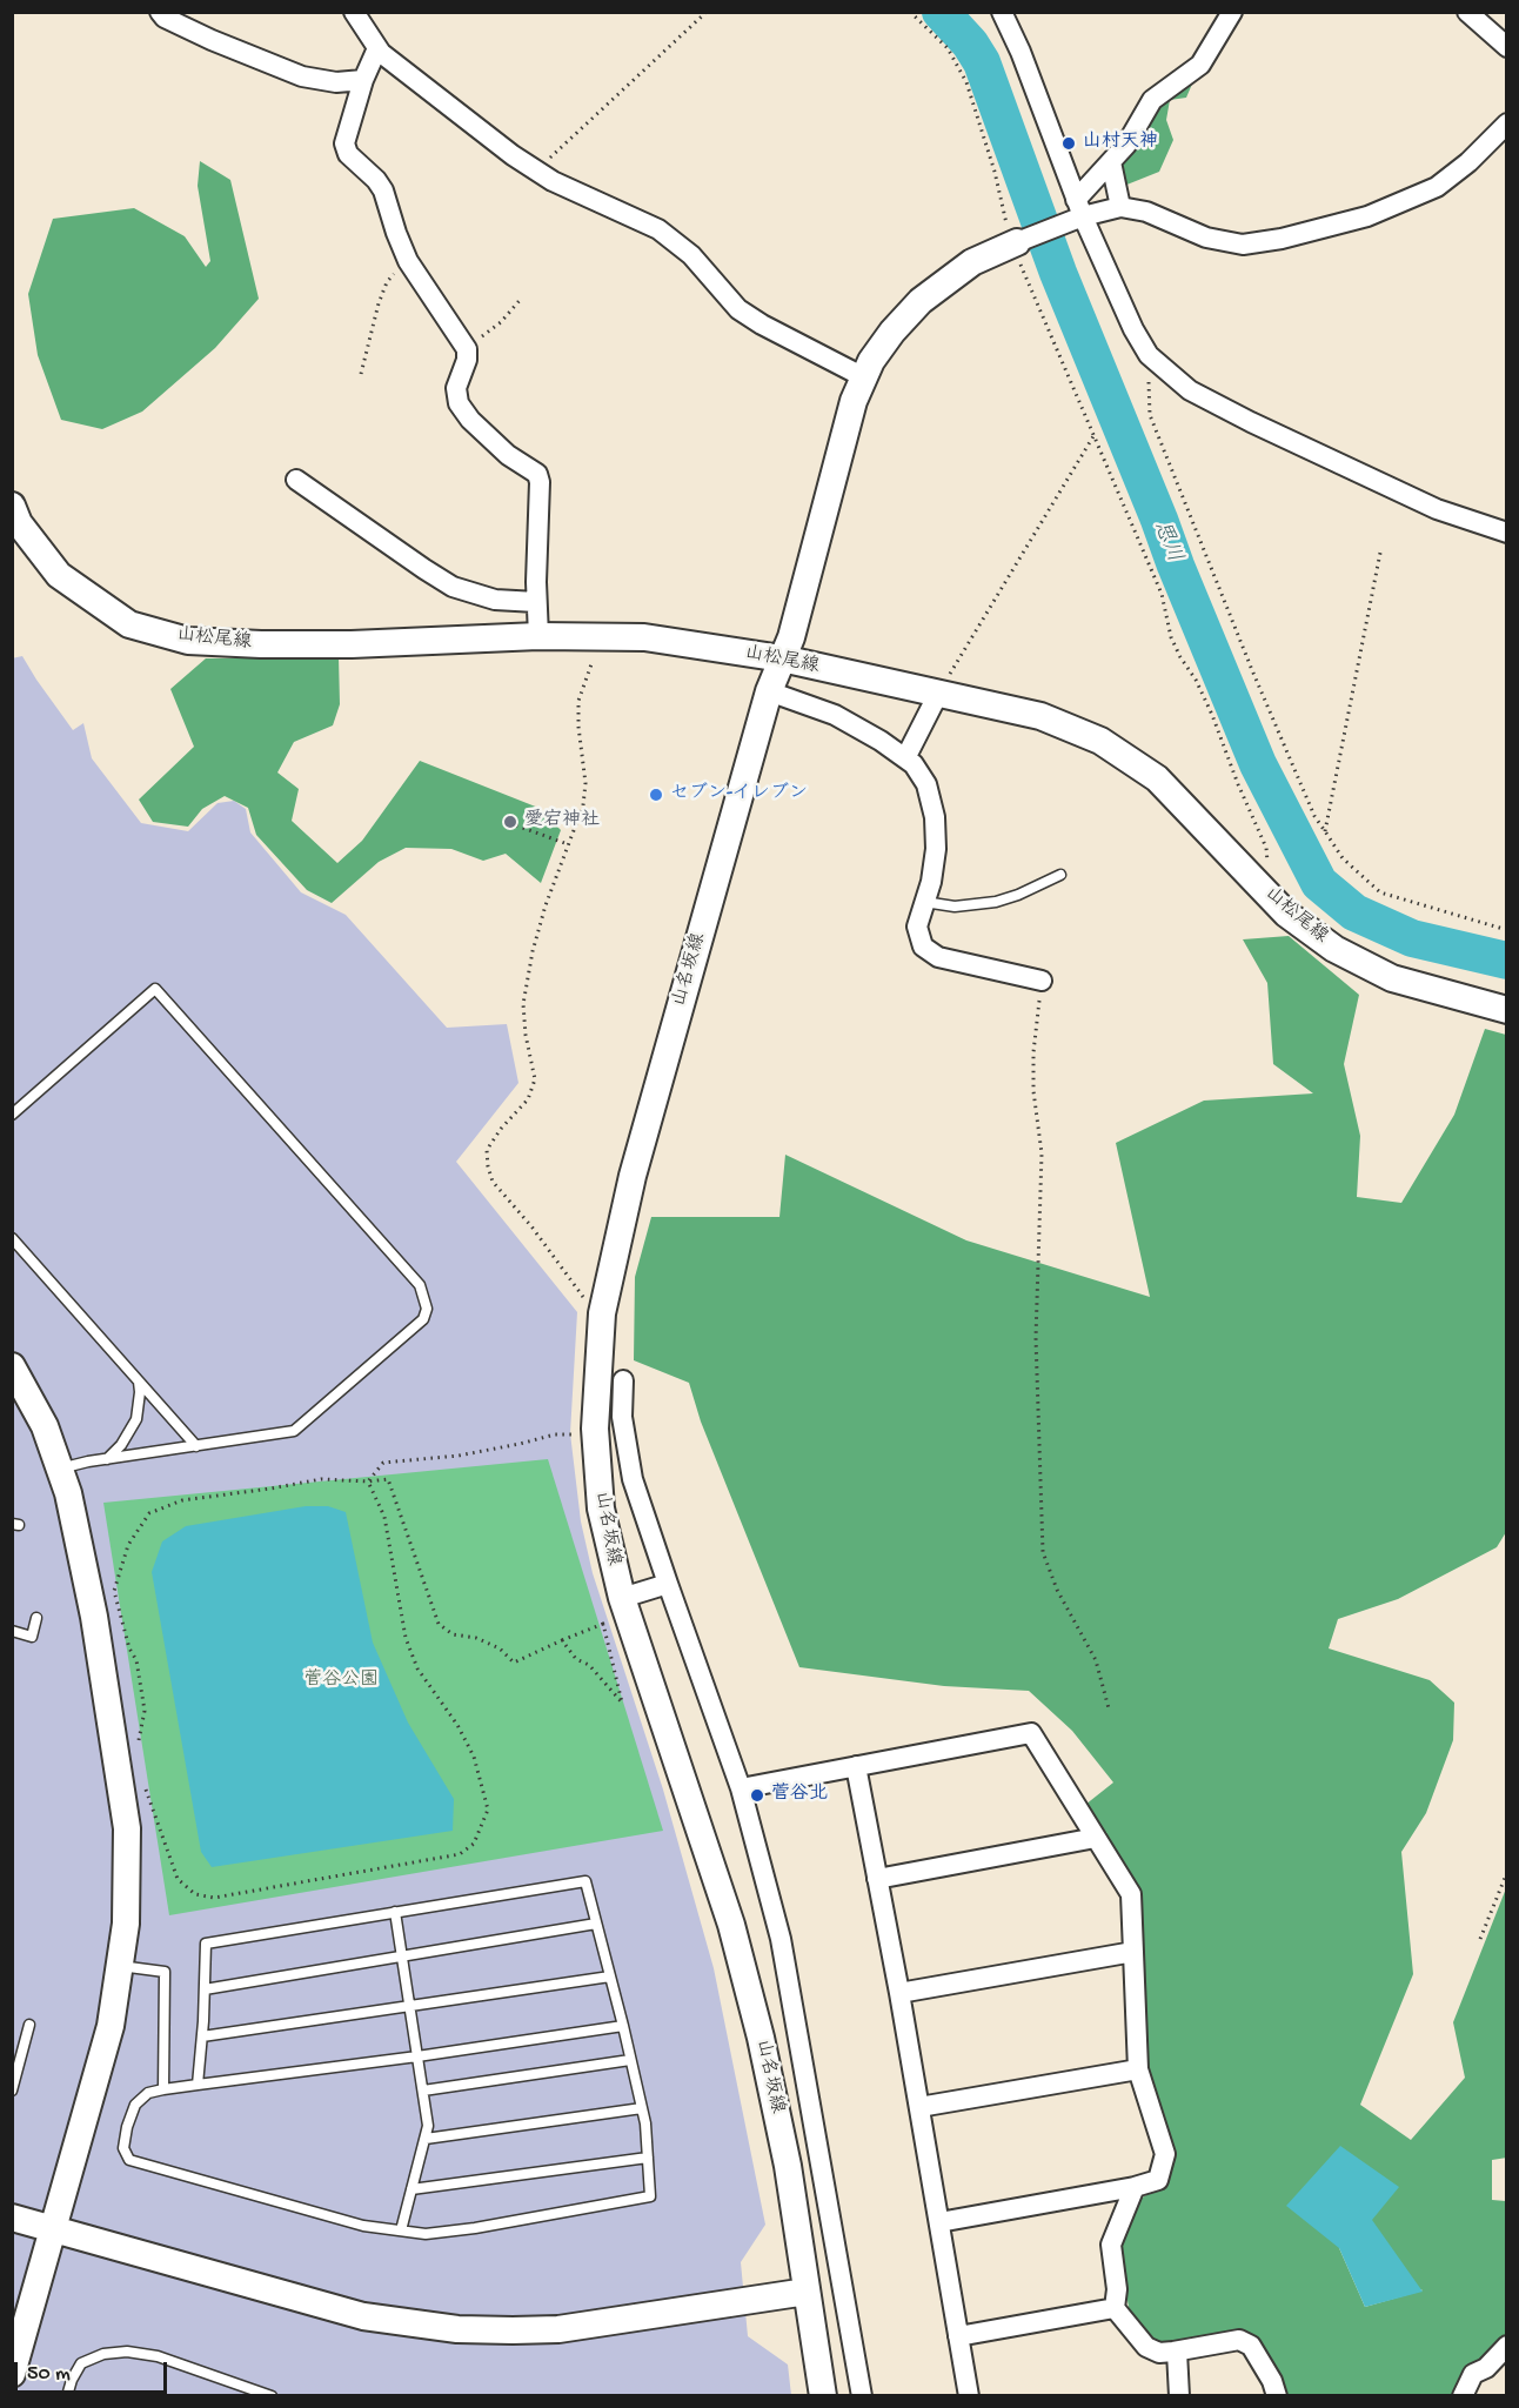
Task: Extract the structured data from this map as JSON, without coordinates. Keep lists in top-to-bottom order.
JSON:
{
  "streets": {
    "main road": ["山松尾線", "山名坂線"]
  },
  "crossings": [
    ["山松尾線", "山名坂線"]
  ],
  "water": ["思川"],
  "parks": ["菅谷公園"],
  "places": [
    "山村天神",
    "セブン-イレブン",
    "愛宕神社",
    "菅谷北"
  ],
  "scale_bar": "50 m"
}
